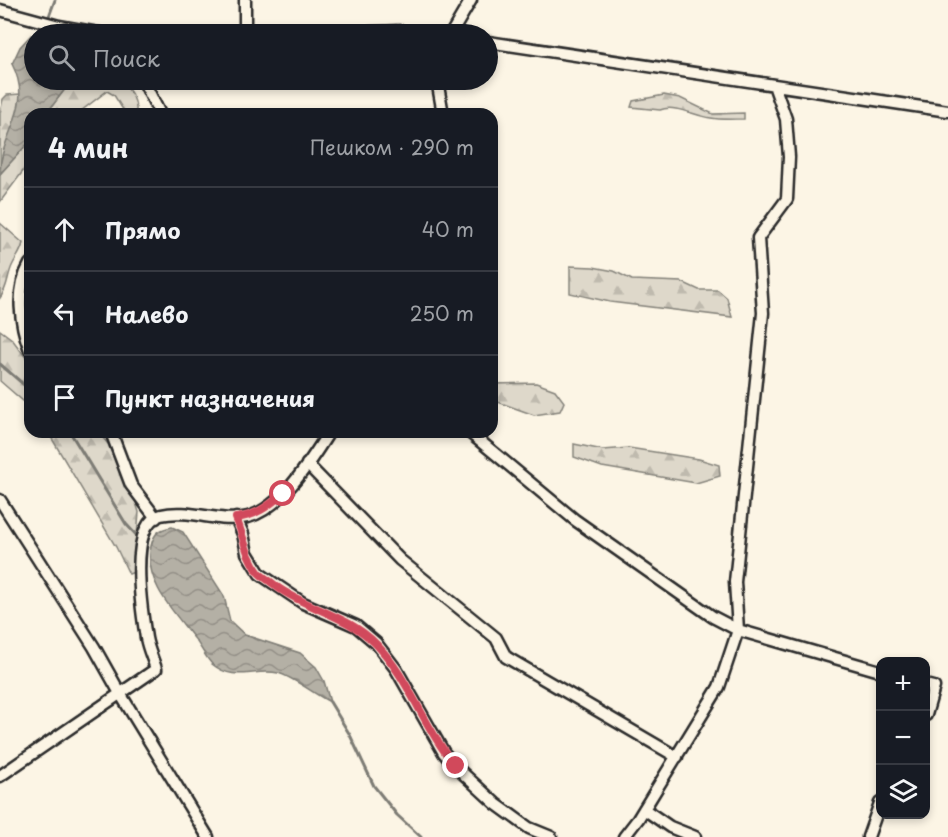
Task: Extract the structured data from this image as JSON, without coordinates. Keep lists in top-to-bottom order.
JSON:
{
  "page": {
    "search": "Поиск",
    "heading": ["4 мин", "Пешком · 290 m"],
    "list": [
      ["Прямо", "40 m"],
      ["Налево", "250 m"],
      "Пункт назначения"
    ],
    "map_buttons": ["+", "−"]
  }
}
